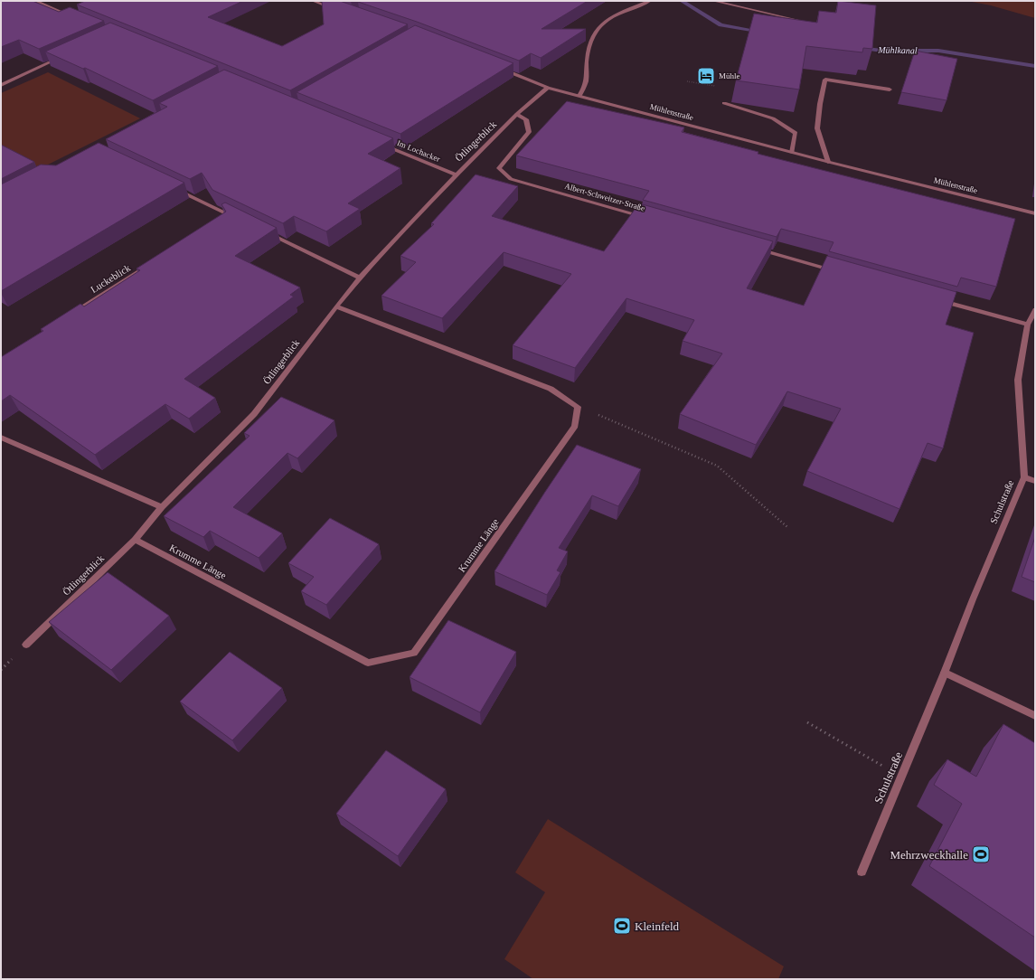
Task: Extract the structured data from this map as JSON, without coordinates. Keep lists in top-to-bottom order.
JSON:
{
  "streets": {
    "street": [
      "Mühlenstraße",
      "Ötlingerblick",
      "Im Lochacker",
      "Albert-Schweitzer-Straße",
      "Luckeblick",
      "Schulstraße",
      "Krumme Länge"
    ]
  },
  "crossings": [
    ["Mühlenstraße", "Ötlingerblick"],
    ["Ötlingerblick", "Im Lochacker"],
    ["Ötlingerblick", "Albert-Schweitzer-Straße"],
    ["Ötlingerblick", "Krumme Länge"]
  ],
  "water": ["Mühlkanal"],
  "places": {
    "hotel": ["Mühle"],
    "sports": ["Mehrzweckhalle", "Kleinfeld"]
  }
}
